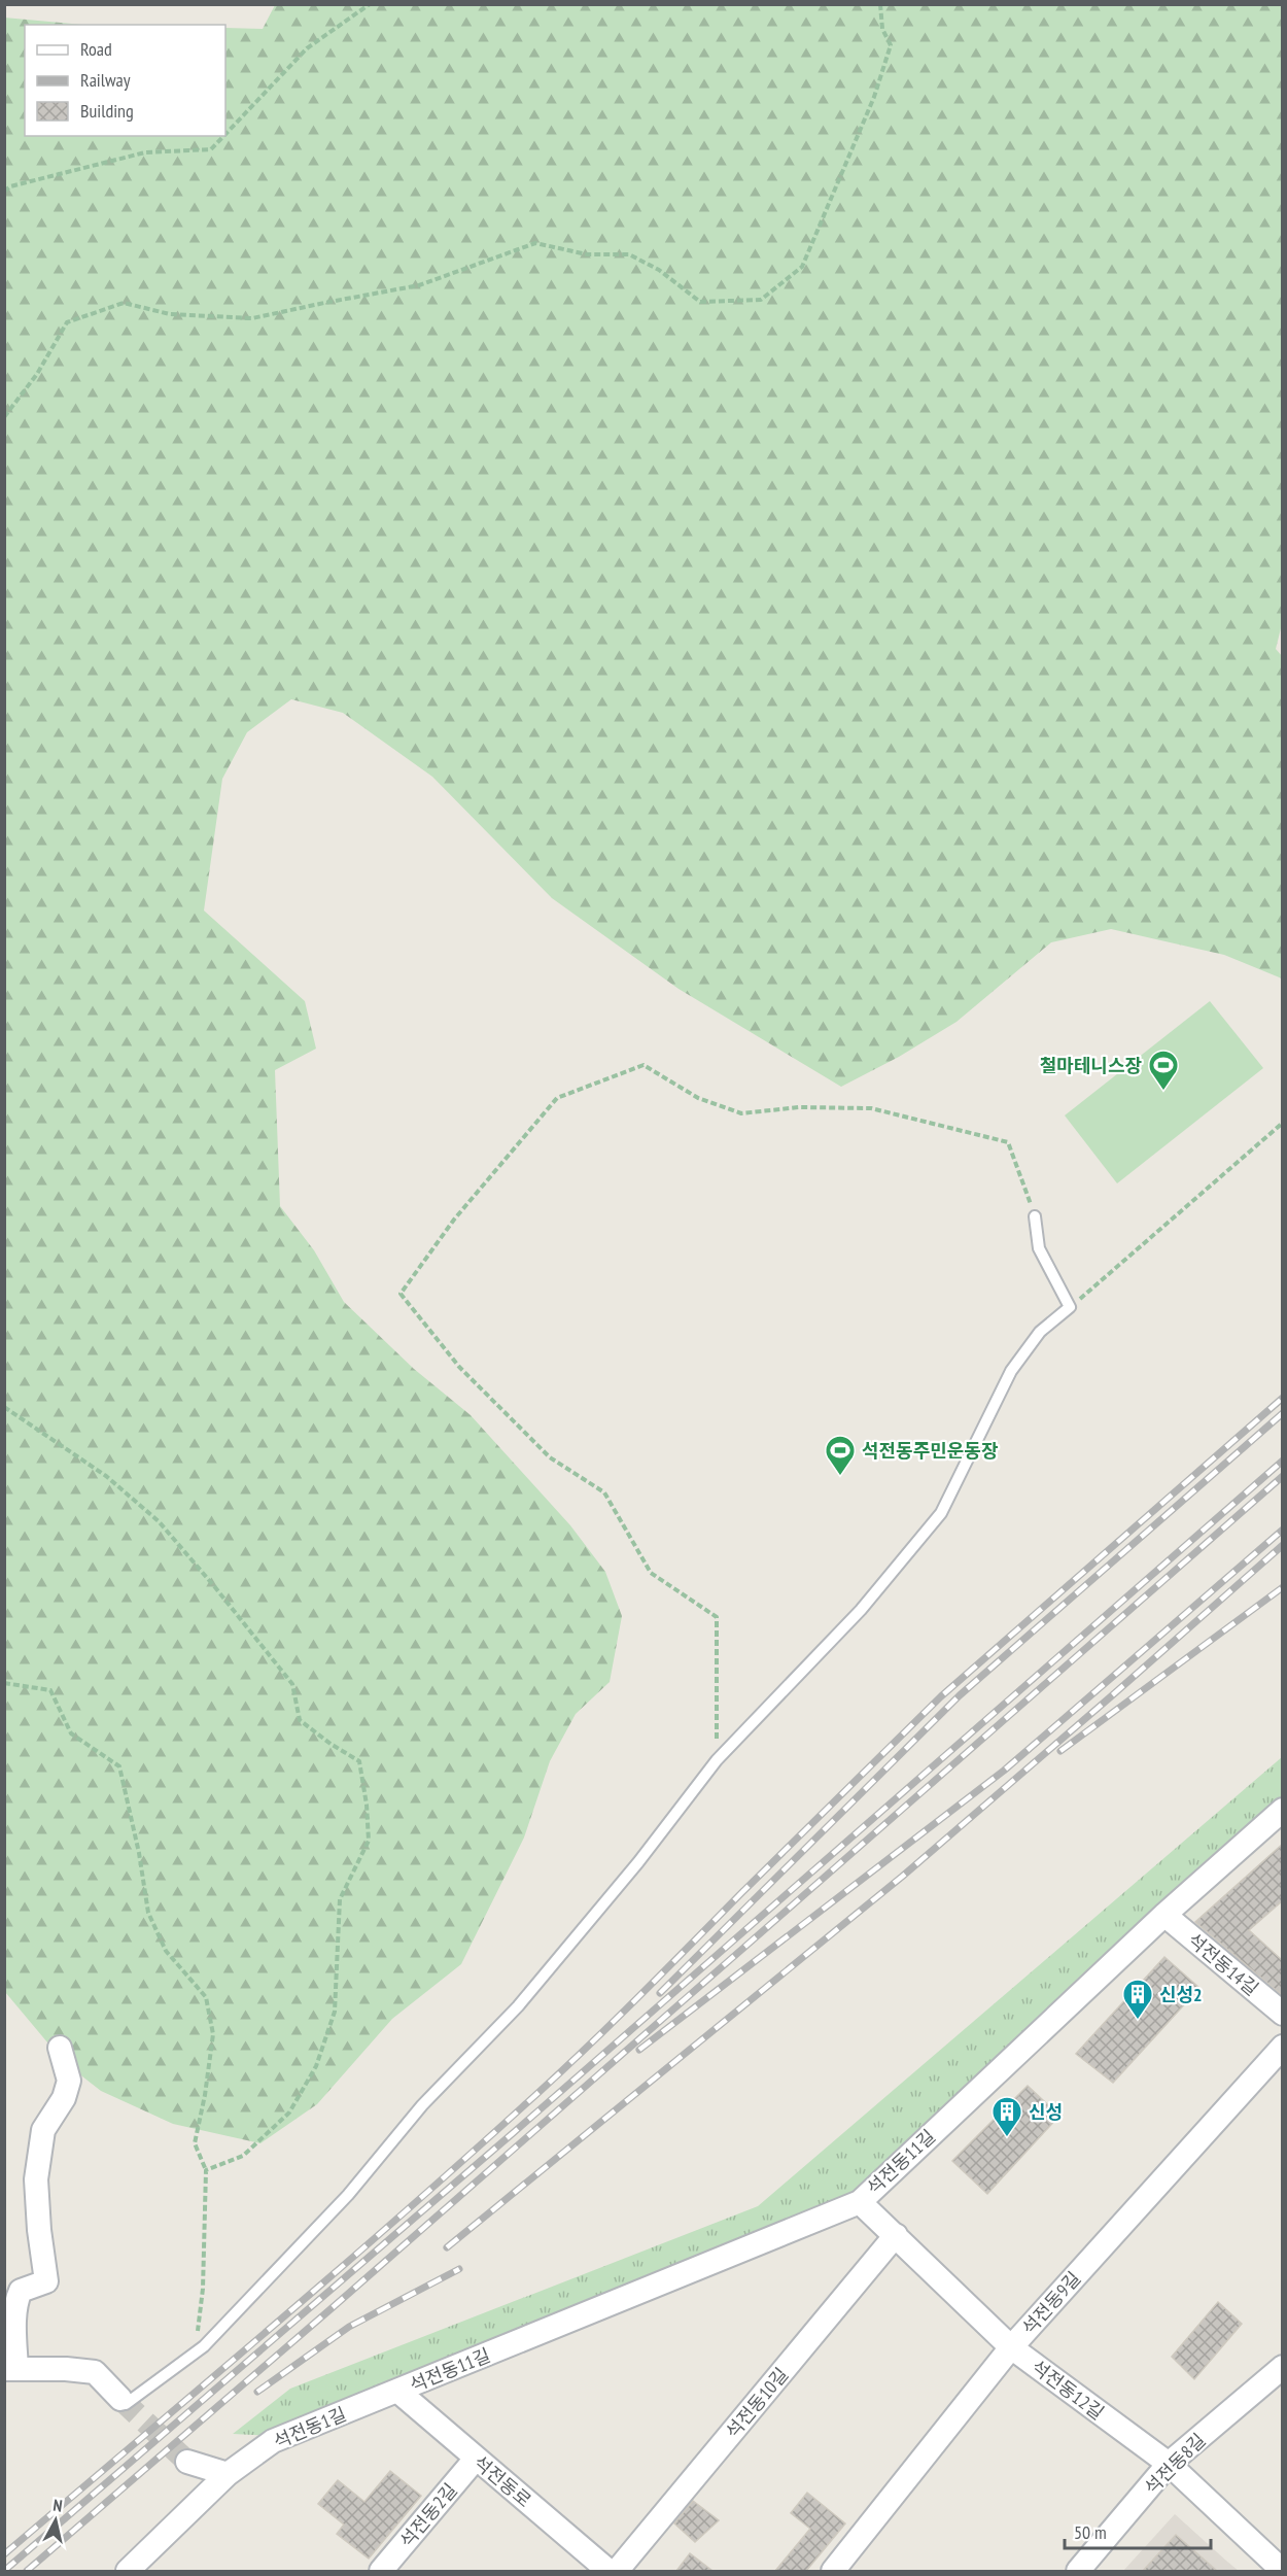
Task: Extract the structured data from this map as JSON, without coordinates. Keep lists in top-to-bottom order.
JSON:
{
  "streets": {
    "street": [
      "석전동14길",
      "석전동11길",
      "석전동9길",
      "석전동12길",
      "석전동10길",
      "석전동1길",
      "석전동8길",
      "석전동로",
      "석전동2길"
    ]
  },
  "crossings": [
    ["석전동14길", "석전동11길"],
    ["석전동11길", "석전동12길"],
    ["석전동11길", "석전동1길"],
    ["석전동11길", "석전동로"],
    ["석전동9길", "석전동12길"],
    ["석전동12길", "석전동10길"],
    ["석전동12길", "석전동8길"],
    ["석전동1길", "석전동로"],
    ["석전동로", "석전동2길"]
  ],
  "places": {
    "sports": ["철마테니스장", "석전동주민운동장"],
    "building": ["신성2", "신성"]
  },
  "legend": ["Road", "Railway", "Building"],
  "scale_bar": "50 m",
  "north": "top"
}
